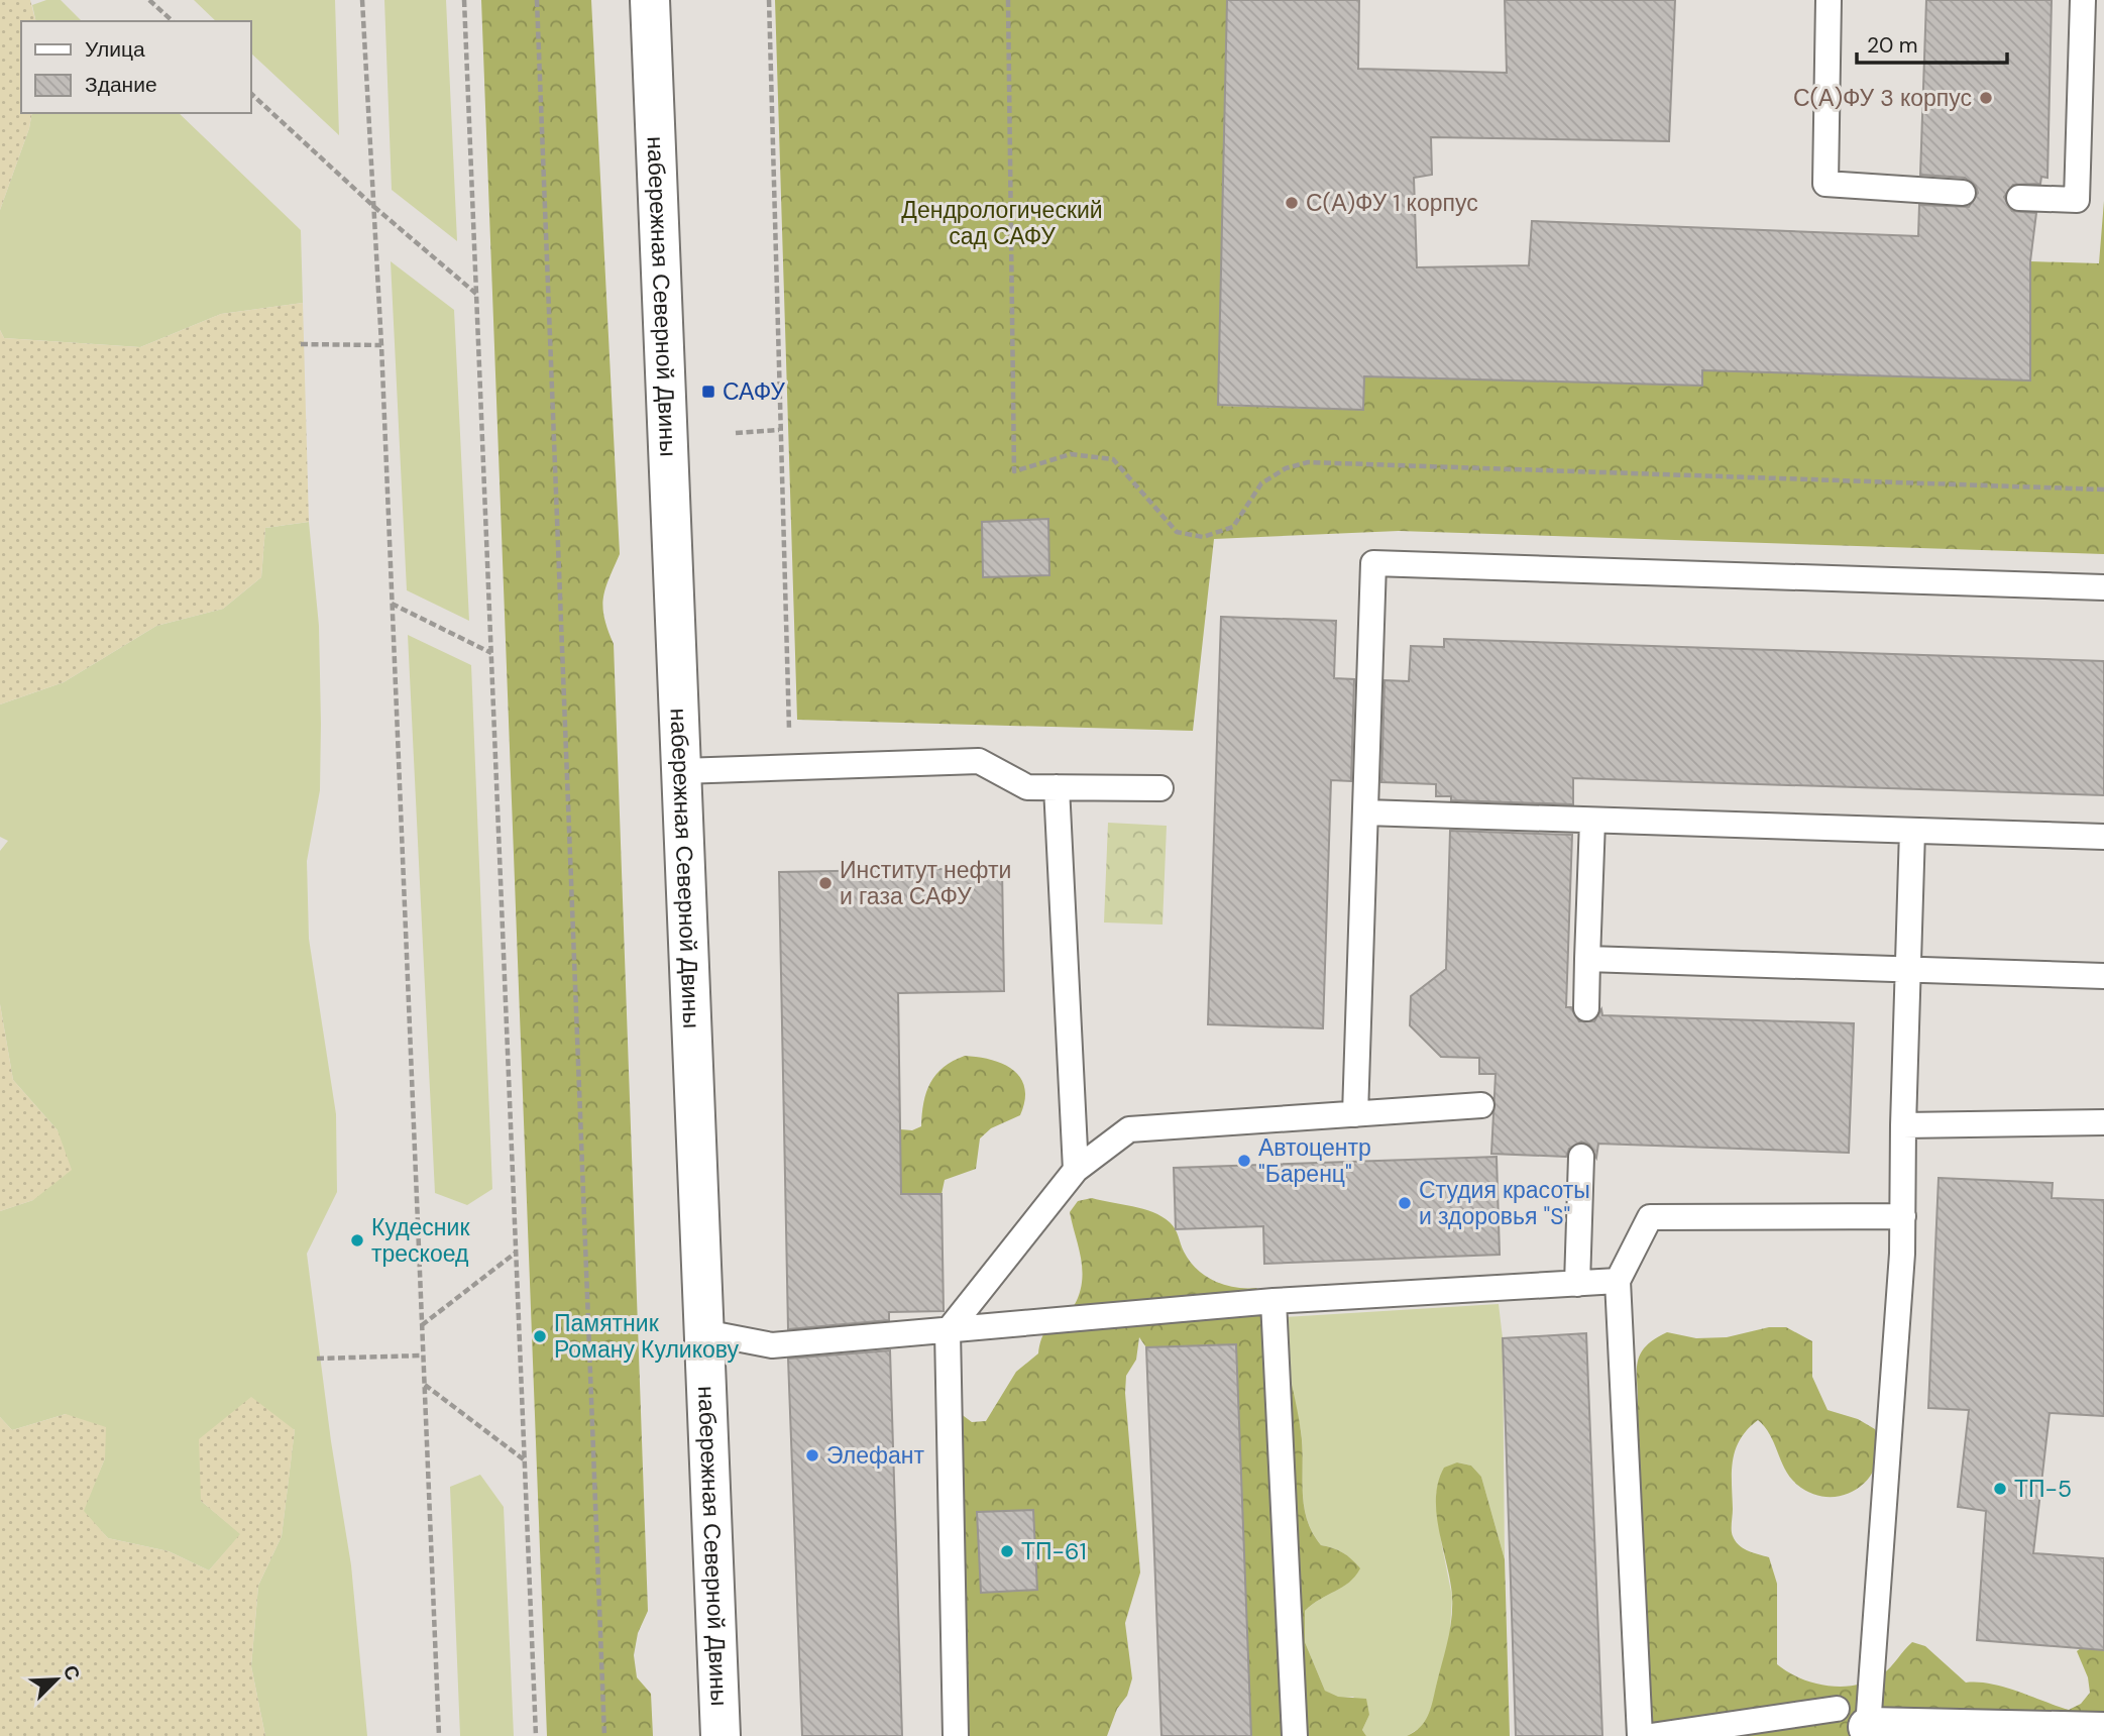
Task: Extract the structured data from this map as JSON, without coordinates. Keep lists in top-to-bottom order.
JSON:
{
  "streets": {
    "main road": ["набережная Северной Двины"]
  },
  "parks": ["Дендрологический сад САФУ"],
  "places": {
    "other": [
      "С(А)ФУ 3 корпус",
      "С(А)ФУ 1 корпус",
      "Институт нефти и газа САФУ",
      "Автоцентр \"Баренц\"",
      "Студия красоты и здоровья \"S\"",
      "Кудесник трескоед",
      "Памятник Роману Куликову",
      "Элефант",
      "ТП-5",
      "ТП-61"
    ],
    "transit": ["САФУ"]
  },
  "legend": ["Улица", "Здание"],
  "scale_bar": "20 m",
  "north": "top right"
}
